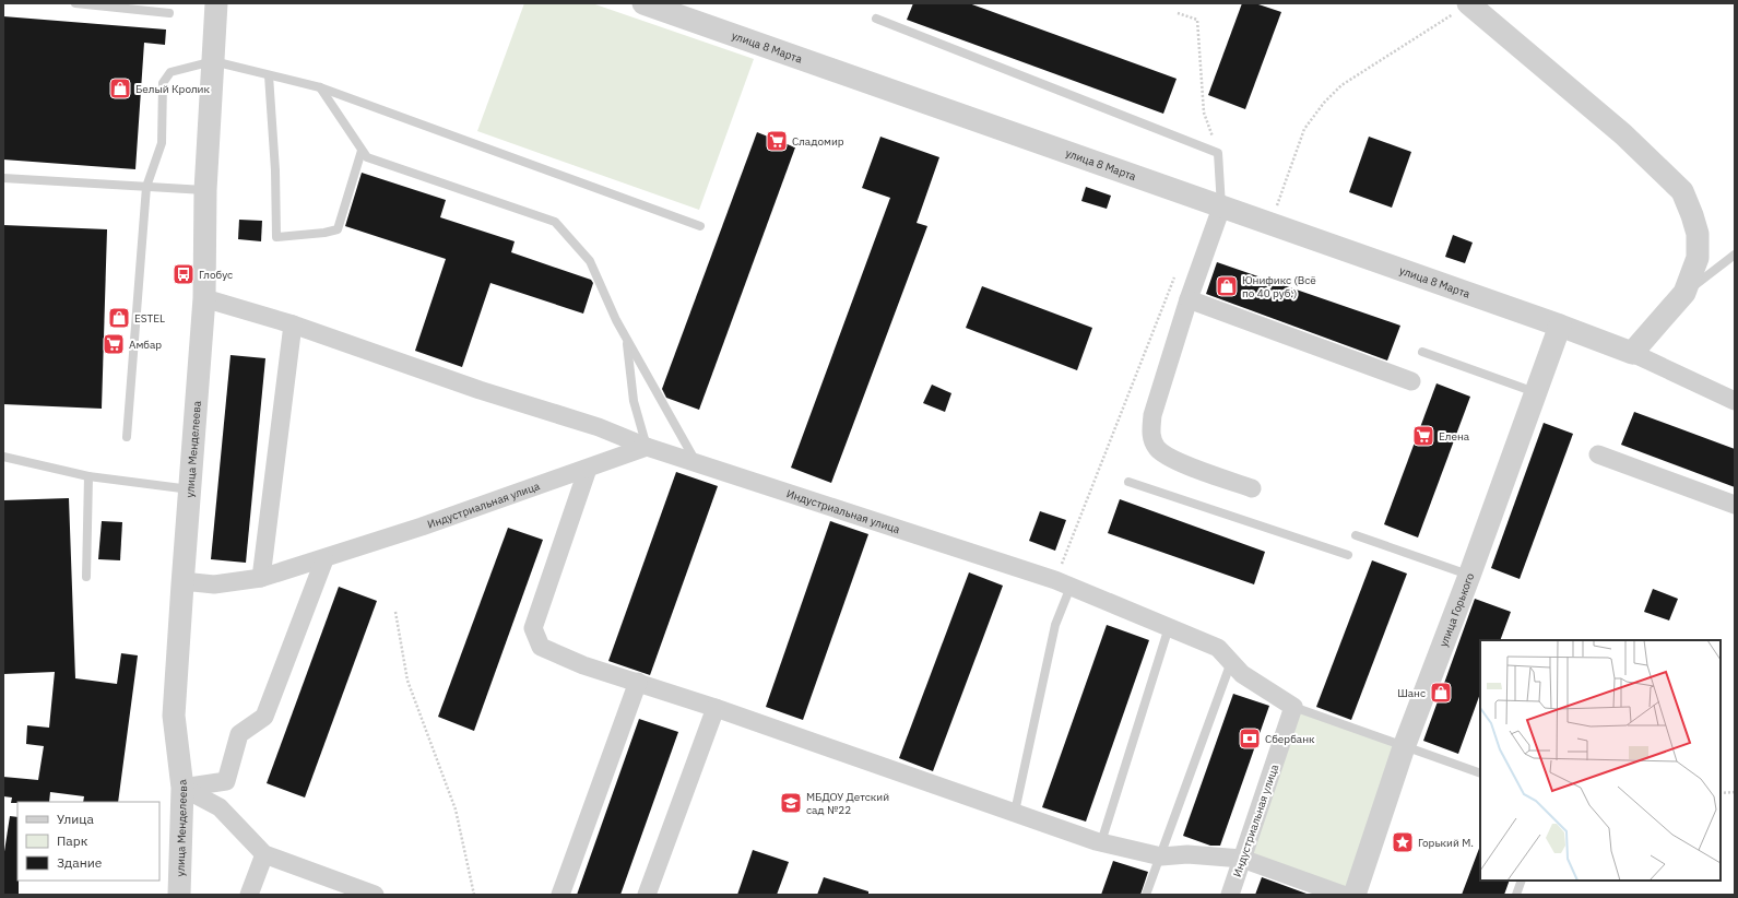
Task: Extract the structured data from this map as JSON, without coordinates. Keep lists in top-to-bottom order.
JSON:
{
  "streets": {
    "street": [
      "улица 8 Марта",
      "улица Менделеева",
      "Индустриальная улица",
      "улица Горького"
    ]
  },
  "crossings": [
    ["улица 8 Марта", "улица Горького"],
    ["улица Менделеева", "Индустриальная улица"]
  ],
  "places": {
    "shop": [
      "Белый Кролик",
      "Юнификс (Всё по 40 руб.)",
      "ESTEL",
      "Шанс"
    ],
    "supermarket": ["Сладомир", "Амбар", "Елена"],
    "bus stop": ["Глобус"],
    "bank": ["Сбербанк"],
    "school or university": ["МБДОУ Детский сад №22"],
    "place": ["Горький М."]
  },
  "legend": ["Улица", "Парк", "Здание"]
}
